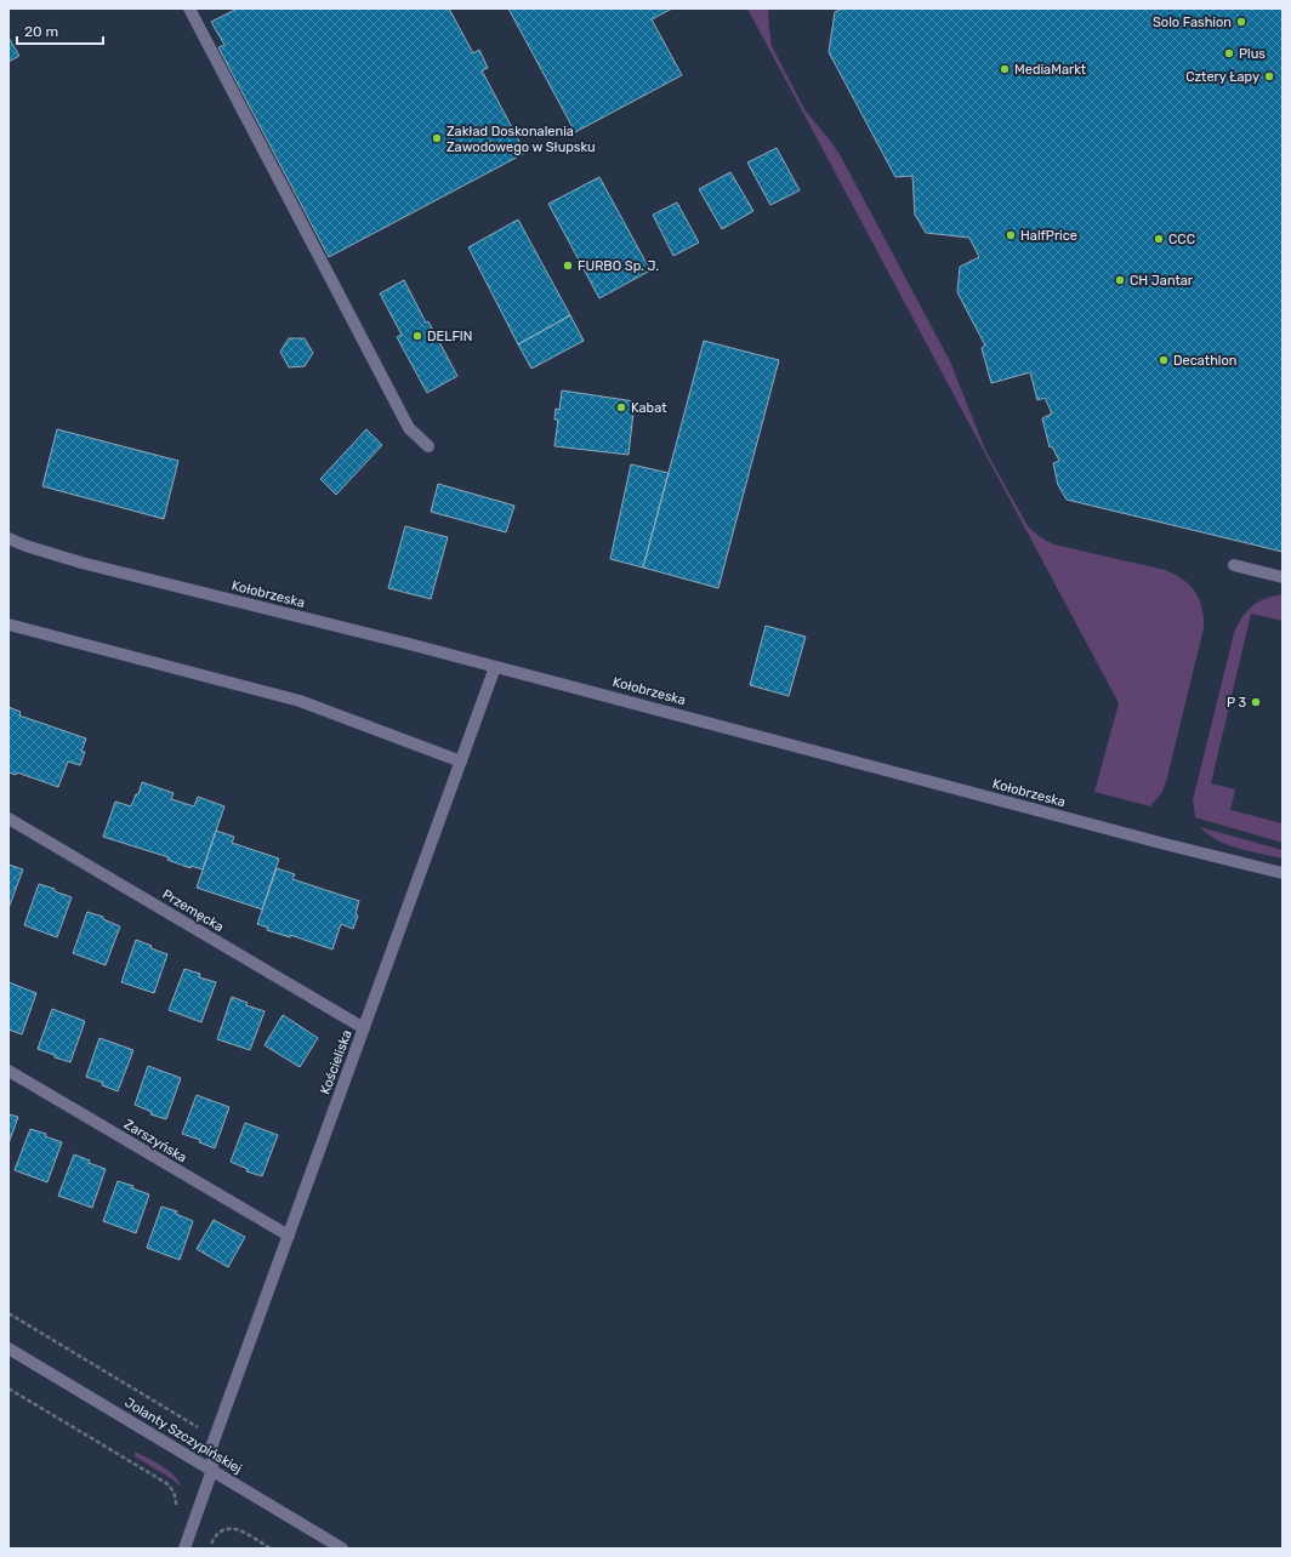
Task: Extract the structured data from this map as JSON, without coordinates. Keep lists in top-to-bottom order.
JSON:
{
  "streets": {
    "street": [
      "Kołobrzeska",
      "Przemęcka",
      "Kościeliska",
      "Zarszyńska",
      "Jolanty Szczypińskiej"
    ]
  },
  "crossings": [
    ["Kołobrzeska", "Kościeliska"],
    ["Przemęcka", "Kościeliska"],
    ["Kościeliska", "Zarszyńska"],
    ["Kościeliska", "Jolanty Szczypińskiej"]
  ],
  "places": [
    "Solo Fashion",
    "Plus",
    "MediaMarkt",
    "Cztery Łapy",
    "Zakład Doskonalenia Zawodowego w Słupsku",
    "HalfPrice",
    "CCC",
    "FURBO Sp. J.",
    "CH Jantar",
    "DELFIN",
    "Decathlon",
    "Kabat",
    "P 3"
  ],
  "scale_bar": "20 m"
}
